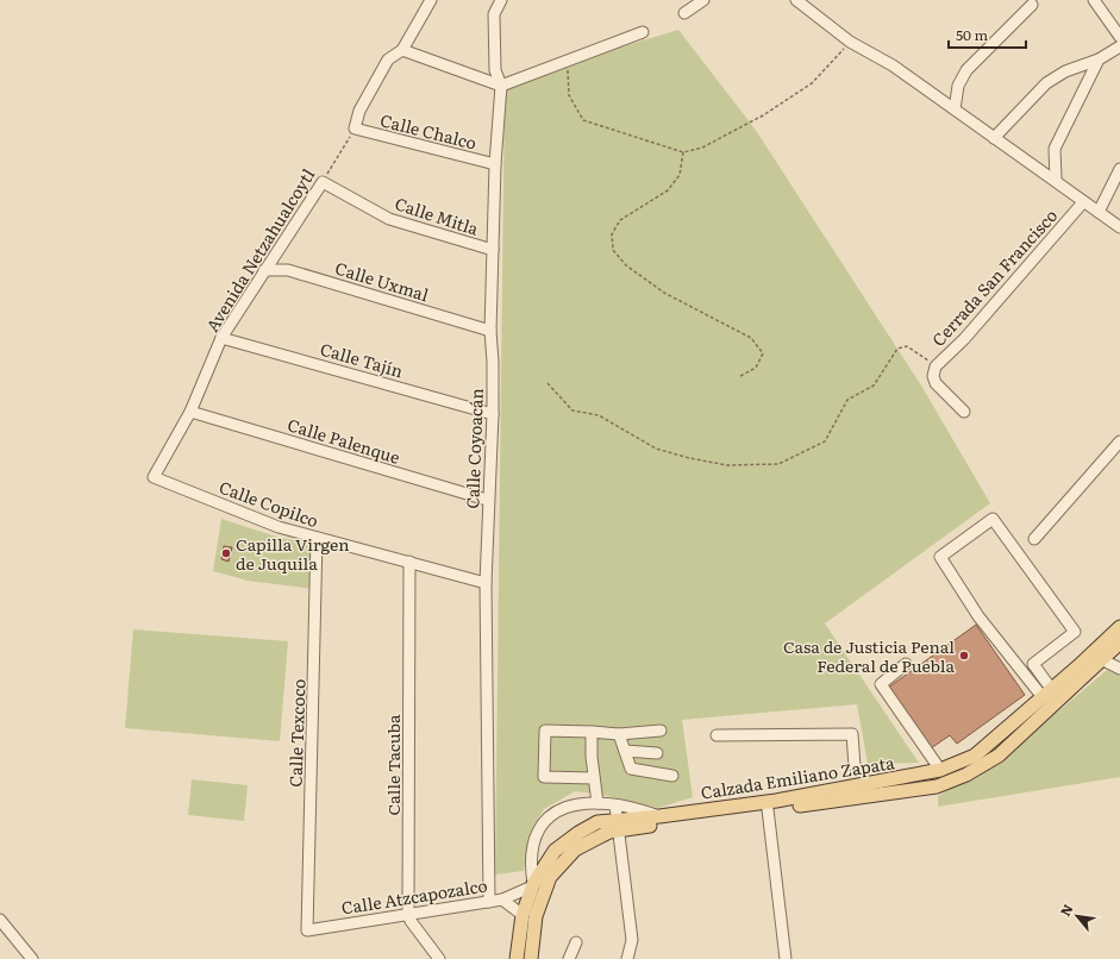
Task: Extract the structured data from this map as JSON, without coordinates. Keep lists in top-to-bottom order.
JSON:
{
  "streets": {
    "main road": ["Calzada Emiliano Zapata"],
    "street": [
      "Calle Chalco",
      "Calle Mitla",
      "Avenida Netzahualcoytl",
      "Cerrada San Francisco",
      "Calle Uxmal",
      "Calle Tajín",
      "Calle Palenque",
      "Calle Coyoacán",
      "Calle Copilco",
      "Calle Texcoco",
      "Calle Tacuba",
      "Calle Atzcapozalco"
    ]
  },
  "crossings": [
    ["Calle Chalco", "Avenida Netzahualcoytl"],
    ["Calle Chalco", "Calle Coyoacán"],
    ["Calle Mitla", "Avenida Netzahualcoytl"],
    ["Calle Mitla", "Calle Coyoacán"],
    ["Avenida Netzahualcoytl", "Calle Uxmal"],
    ["Avenida Netzahualcoytl", "Calle Tajín"],
    ["Avenida Netzahualcoytl", "Calle Palenque"],
    ["Avenida Netzahualcoytl", "Calle Copilco"],
    ["Calle Uxmal", "Calle Coyoacán"],
    ["Calle Tajín", "Calle Coyoacán"],
    ["Calle Palenque", "Calle Coyoacán"],
    ["Calle Coyoacán", "Calle Copilco"],
    ["Calle Coyoacán", "Calle Atzcapozalco"],
    ["Calle Copilco", "Calle Texcoco"],
    ["Calle Copilco", "Calle Tacuba"],
    ["Calle Texcoco", "Calle Atzcapozalco"],
    ["Calle Tacuba", "Calle Atzcapozalco"],
    ["Calzada Emiliano Zapata", "Calle Atzcapozalco"]
  ],
  "places": ["Capilla Virgen de Juquila", "Casa de Justicia Penal Federal de Puebla"],
  "scale_bar": "50 m",
  "north": "top left"
}
